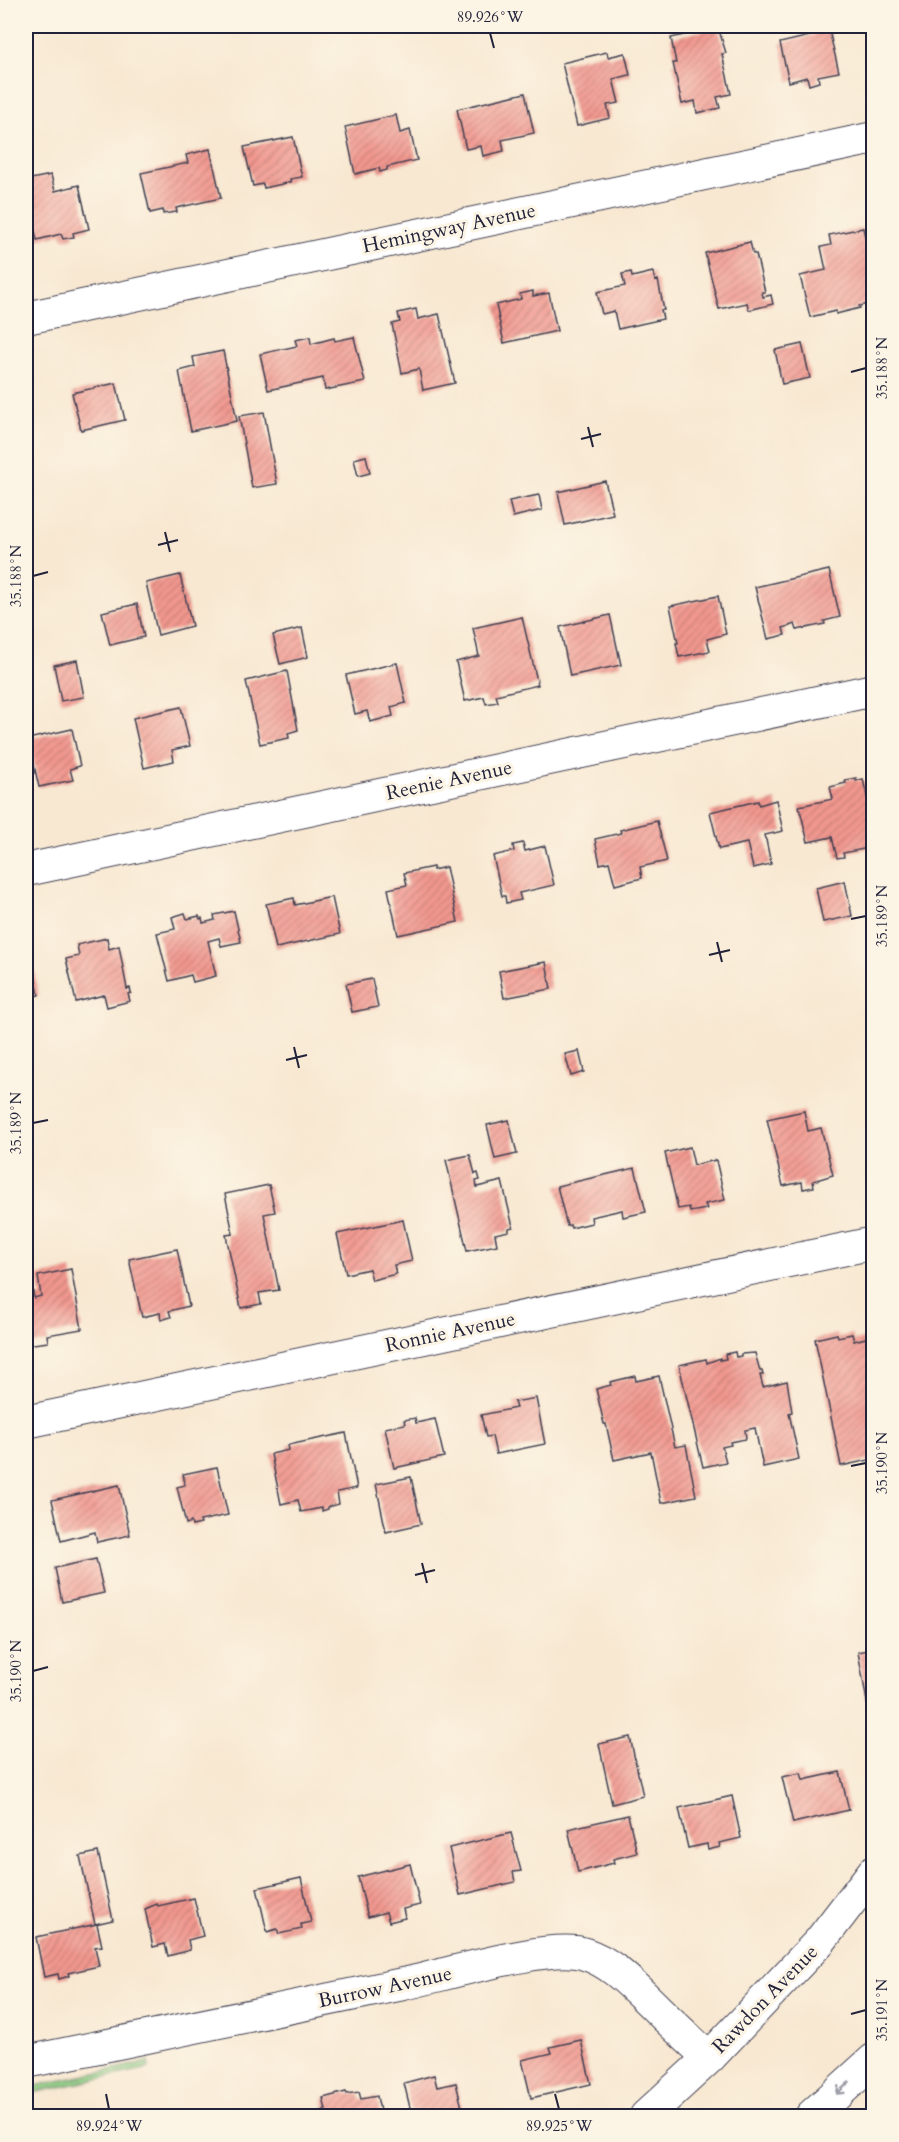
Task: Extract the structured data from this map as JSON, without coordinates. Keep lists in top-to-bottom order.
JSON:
{
  "streets": {
    "street": [
      "Hemingway Avenue",
      "Reenie Avenue",
      "Ronnie Avenue",
      "Burrow Avenue",
      "Rawdon Avenue"
    ]
  },
  "crossings": [
    ["Burrow Avenue", "Rawdon Avenue"]
  ],
  "coordinates": [
    "89.926°W",
    "35.188°N",
    "35.189°N",
    "35.190°N",
    "35.191°N",
    "89.924°W",
    "89.925°W"
  ]
}
